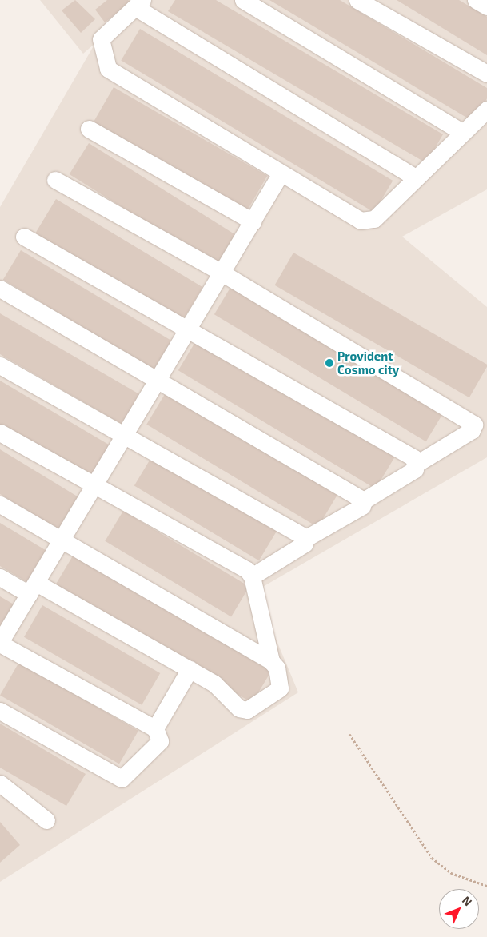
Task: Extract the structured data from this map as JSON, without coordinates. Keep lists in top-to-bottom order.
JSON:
{
  "places": ["Provident Cosmo city"],
  "north": "top right"
}
